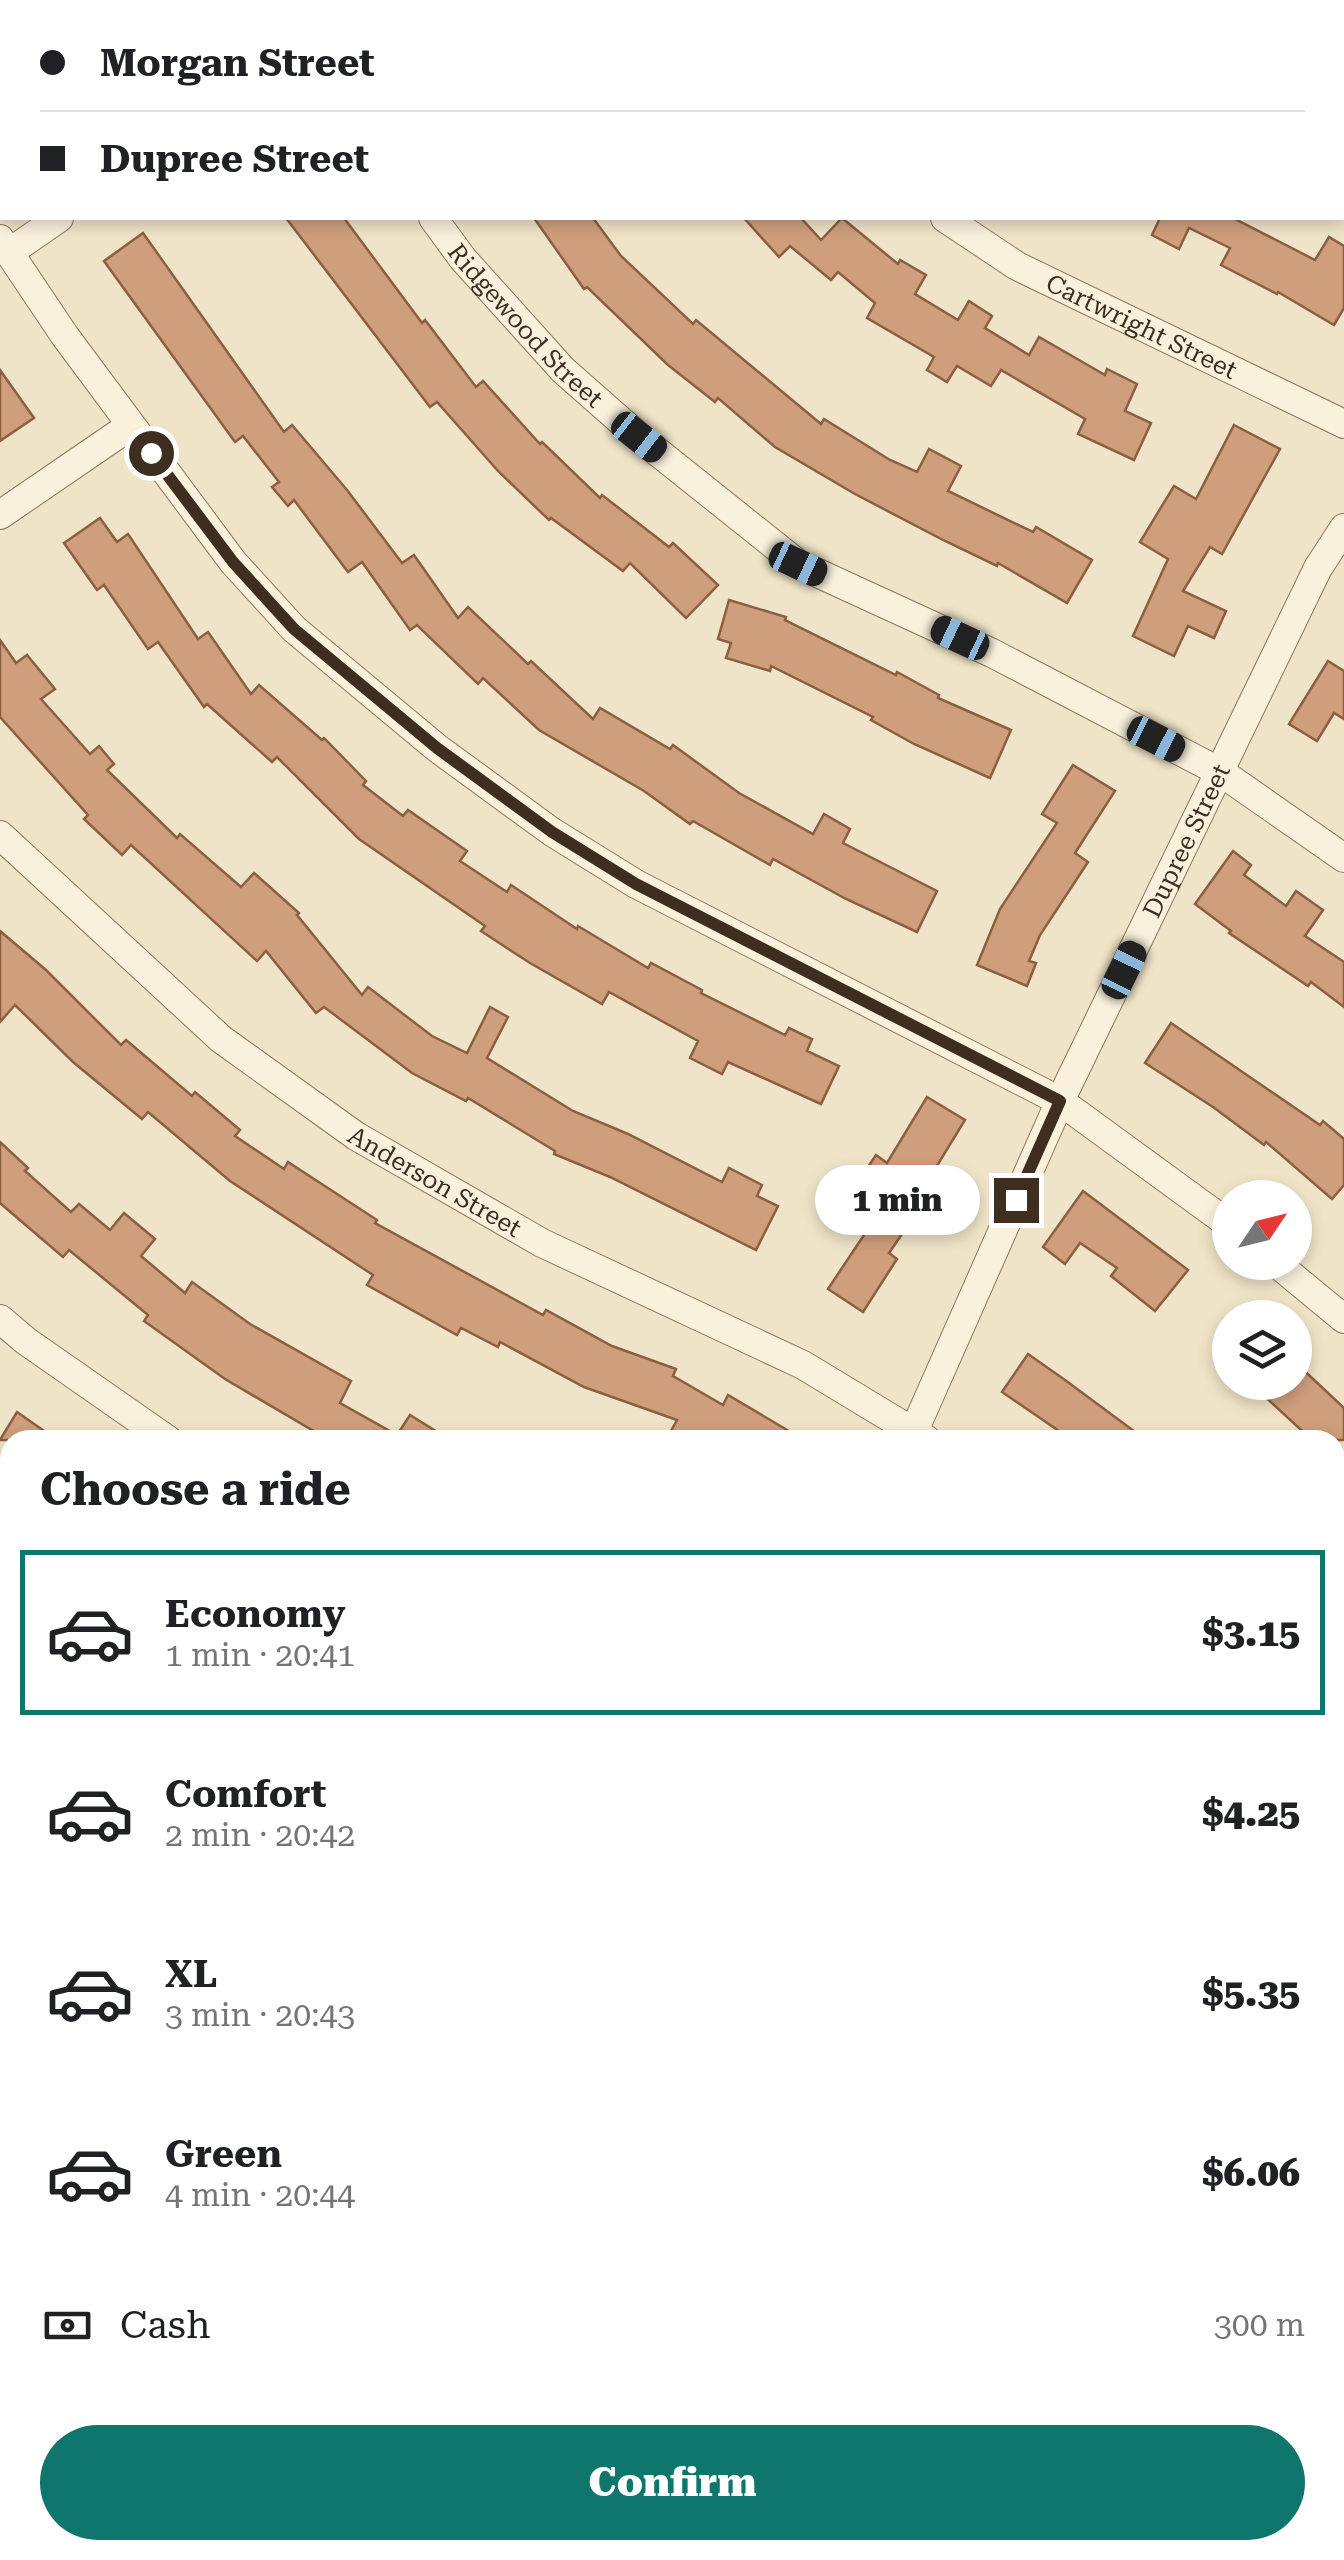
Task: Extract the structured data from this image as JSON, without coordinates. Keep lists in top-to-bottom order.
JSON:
{
  "streets": {
    "street": [
      "Ridgewood Street",
      "Cartwright Street",
      "Dupree Street",
      "Anderson Street"
    ]
  },
  "crossings": [
    ["Ridgewood Street", "Dupree Street"]
  ],
  "north": "top right",
  "page": {
    "banner": ["Morgan Street", "Dupree Street"],
    "bubble": "1 min",
    "heading": "Choose a ride",
    "list": [
      {
        "name": "Economy",
        "note": "1 min · 20:41",
        "value": "$3.15"
      },
      {
        "name": "Comfort",
        "note": "2 min · 20:42",
        "value": "$4.25"
      },
      {
        "name": "XL",
        "note": "3 min · 20:43",
        "value": "$5.35"
      },
      {
        "name": "Green",
        "note": "4 min · 20:44",
        "value": "$6.06"
      }
    ],
    "pay": ["Cash", "300 m"],
    "buttons": "Confirm"
  }
}
